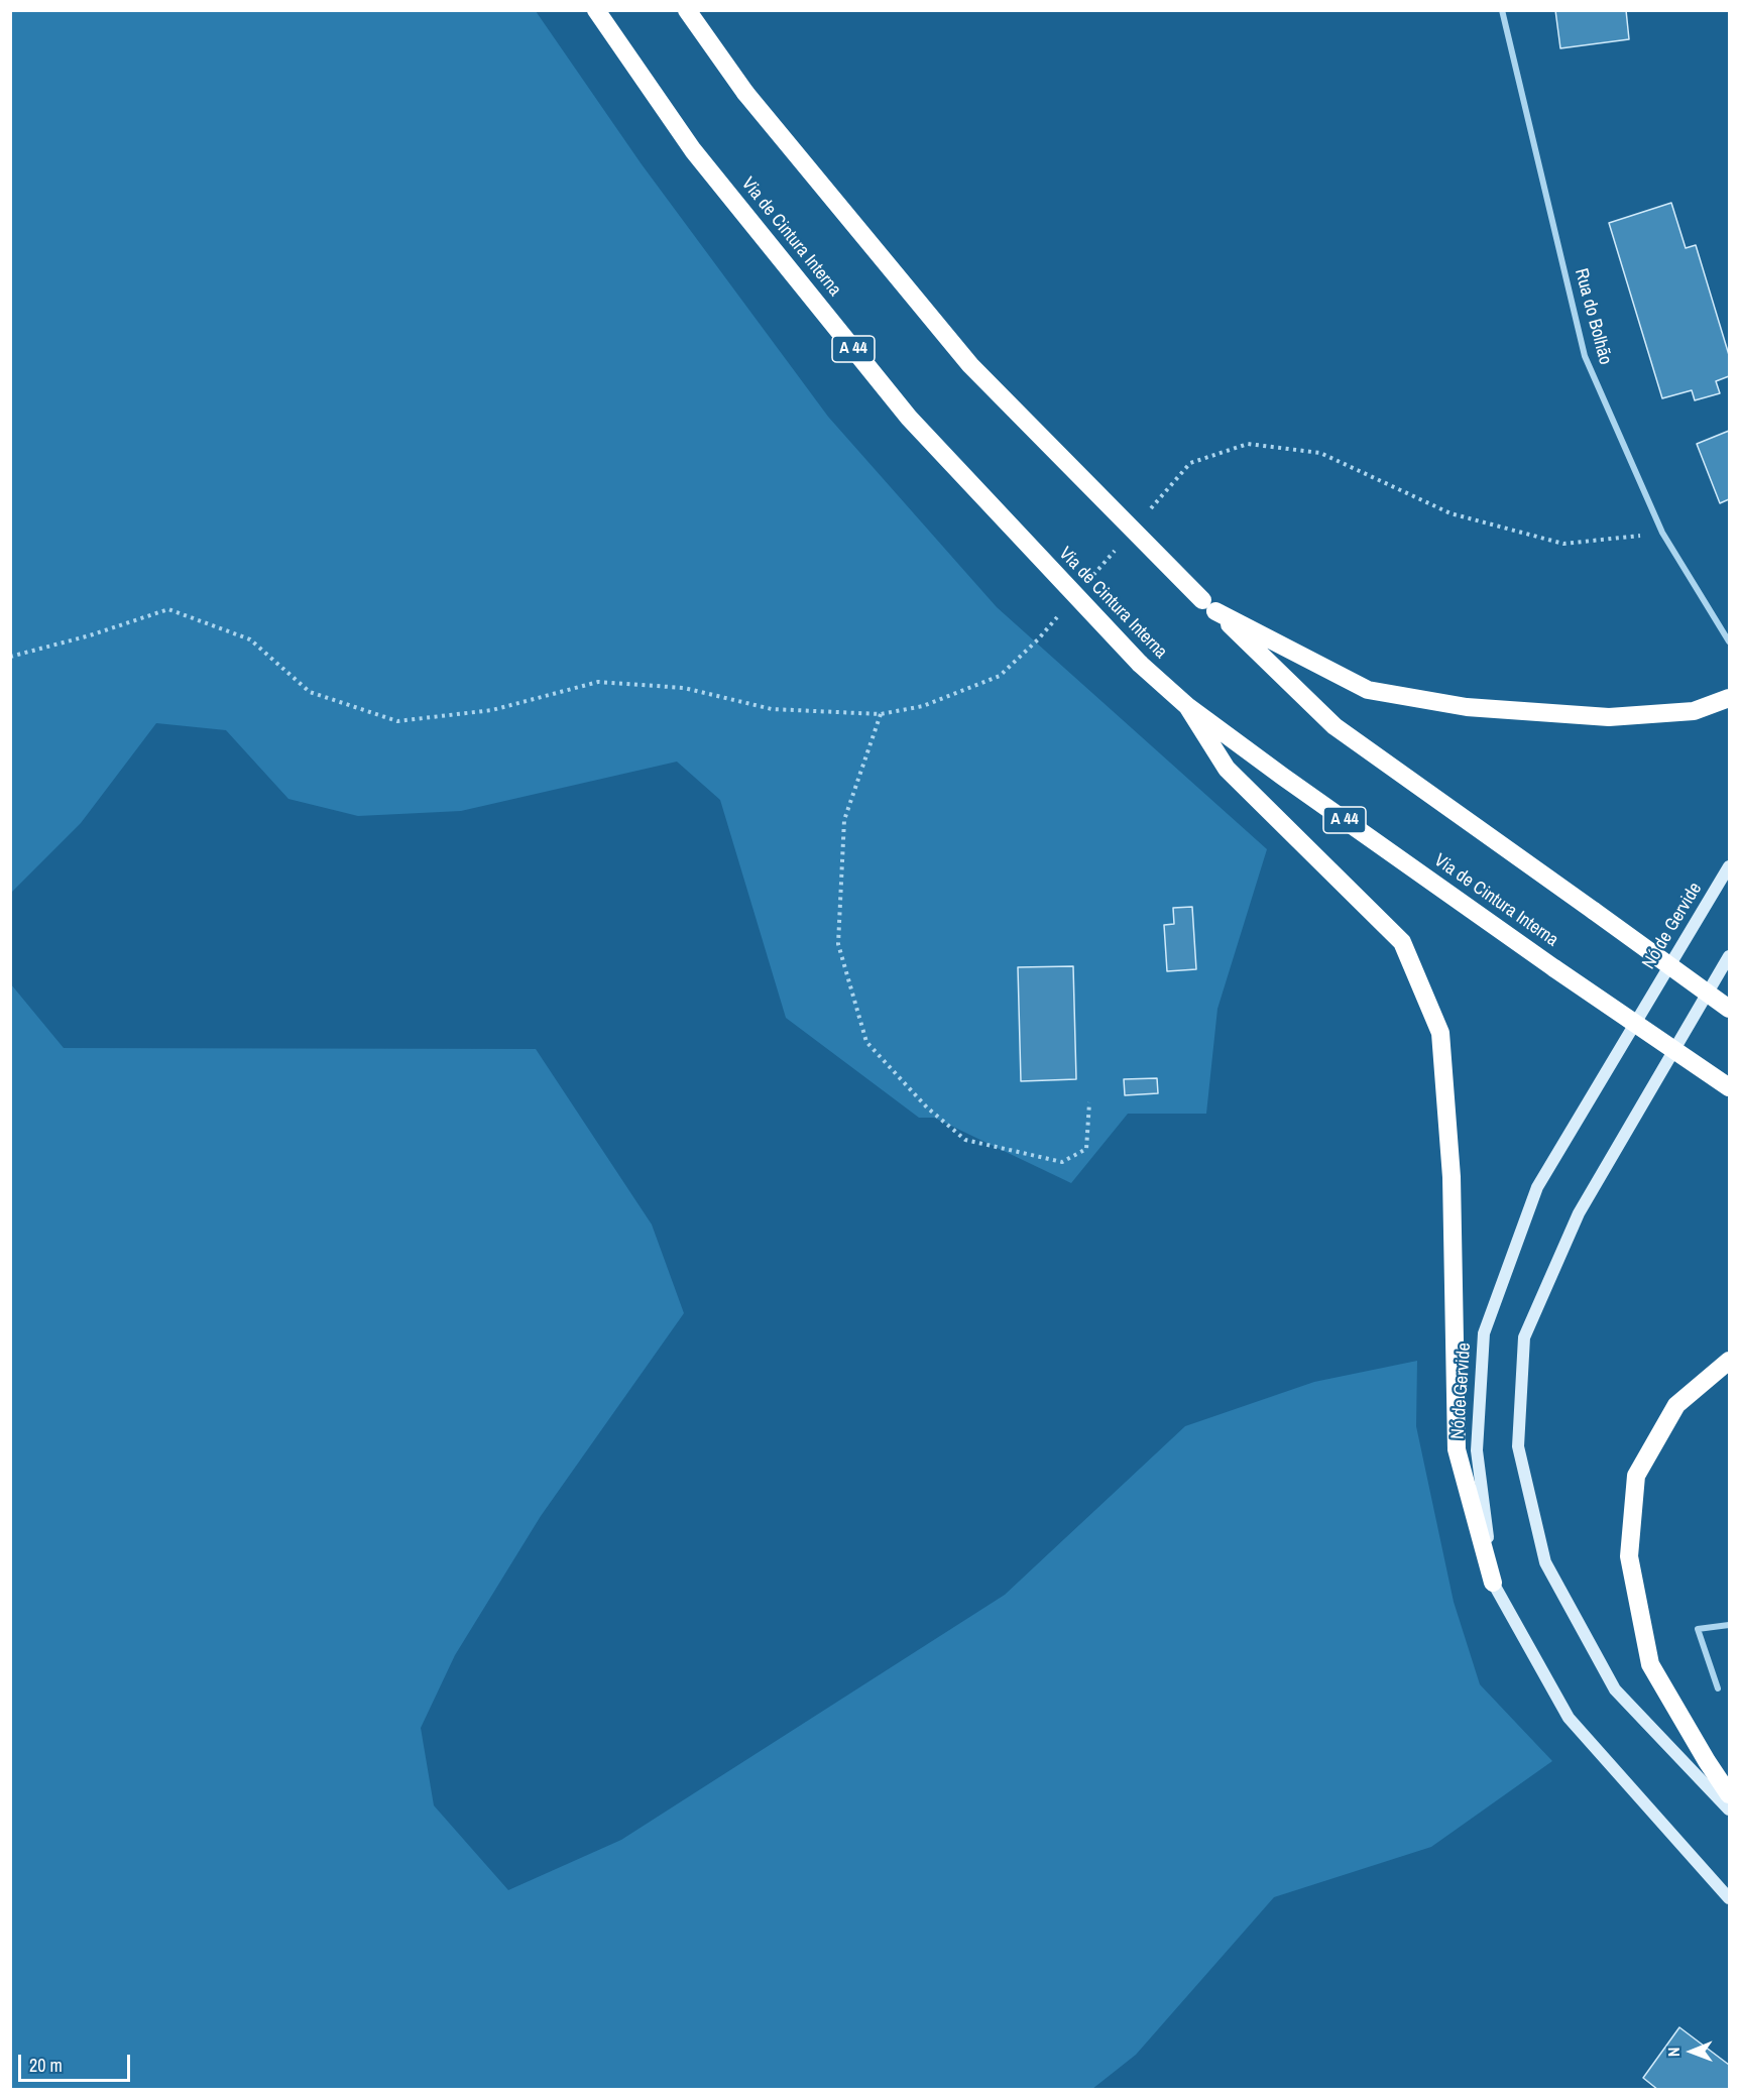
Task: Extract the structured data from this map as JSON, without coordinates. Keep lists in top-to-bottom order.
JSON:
{
  "streets": {
    "highway": ["Via de Cintura Interna", "A 44"],
    "main road": ["Nó de Gervide"],
    "street": ["Rua do Bolhão"]
  },
  "scale_bar": "20 m",
  "north": "left"
}
